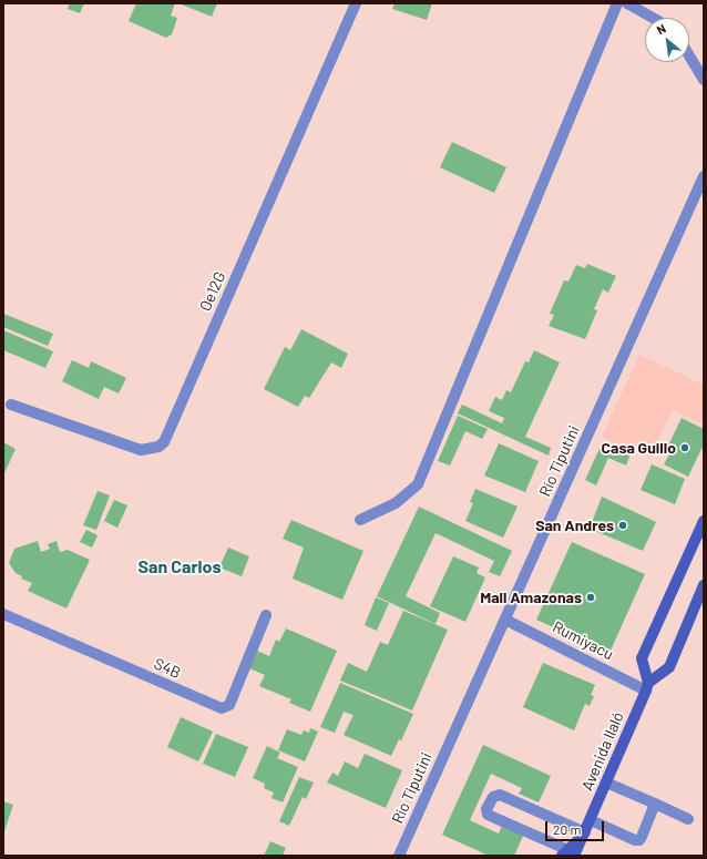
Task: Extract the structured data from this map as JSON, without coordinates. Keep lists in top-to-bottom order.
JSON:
{
  "streets": {
    "main road": ["Avenida Ilaló"],
    "street": [
      "Oe12G",
      "Río Tiputini",
      "Rumiyacu",
      "S4B"
    ]
  },
  "crossings": [
    ["Río Tiputini", "Rumiyacu"],
    ["Rumiyacu", "Avenida Ilaló"]
  ],
  "districts": ["San Carlos"],
  "places": ["Casa Guillo", "San Andres", "Mall Amazonas"],
  "scale_bar": "20 m",
  "north": "top left"
}
